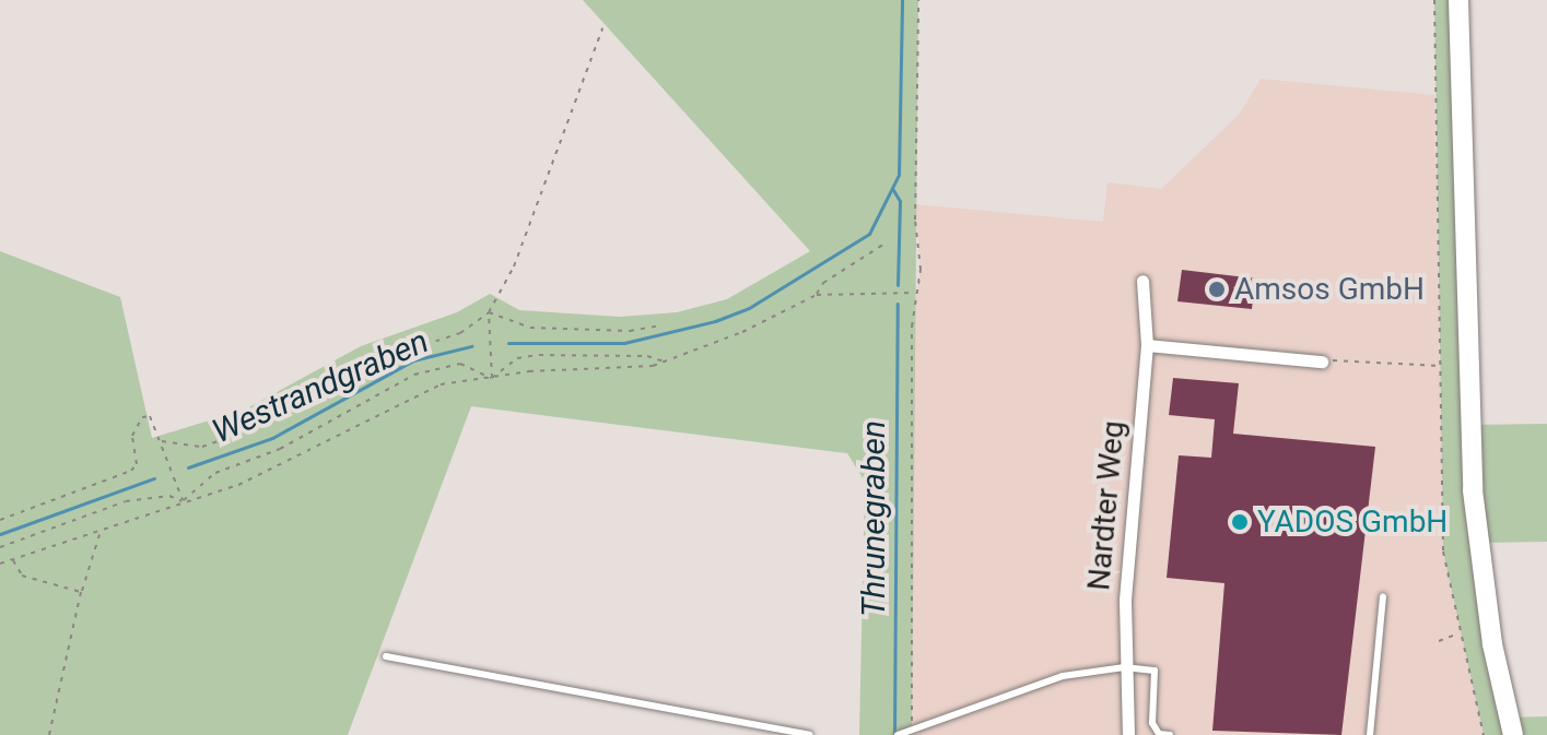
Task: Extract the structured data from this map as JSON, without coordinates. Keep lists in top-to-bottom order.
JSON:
{
  "streets": {
    "street": ["Nardter Weg"]
  },
  "water": ["Westrandgraben", "Thrunegraben"],
  "places": ["Amsos GmbH", "YADOS GmbH"]
}
